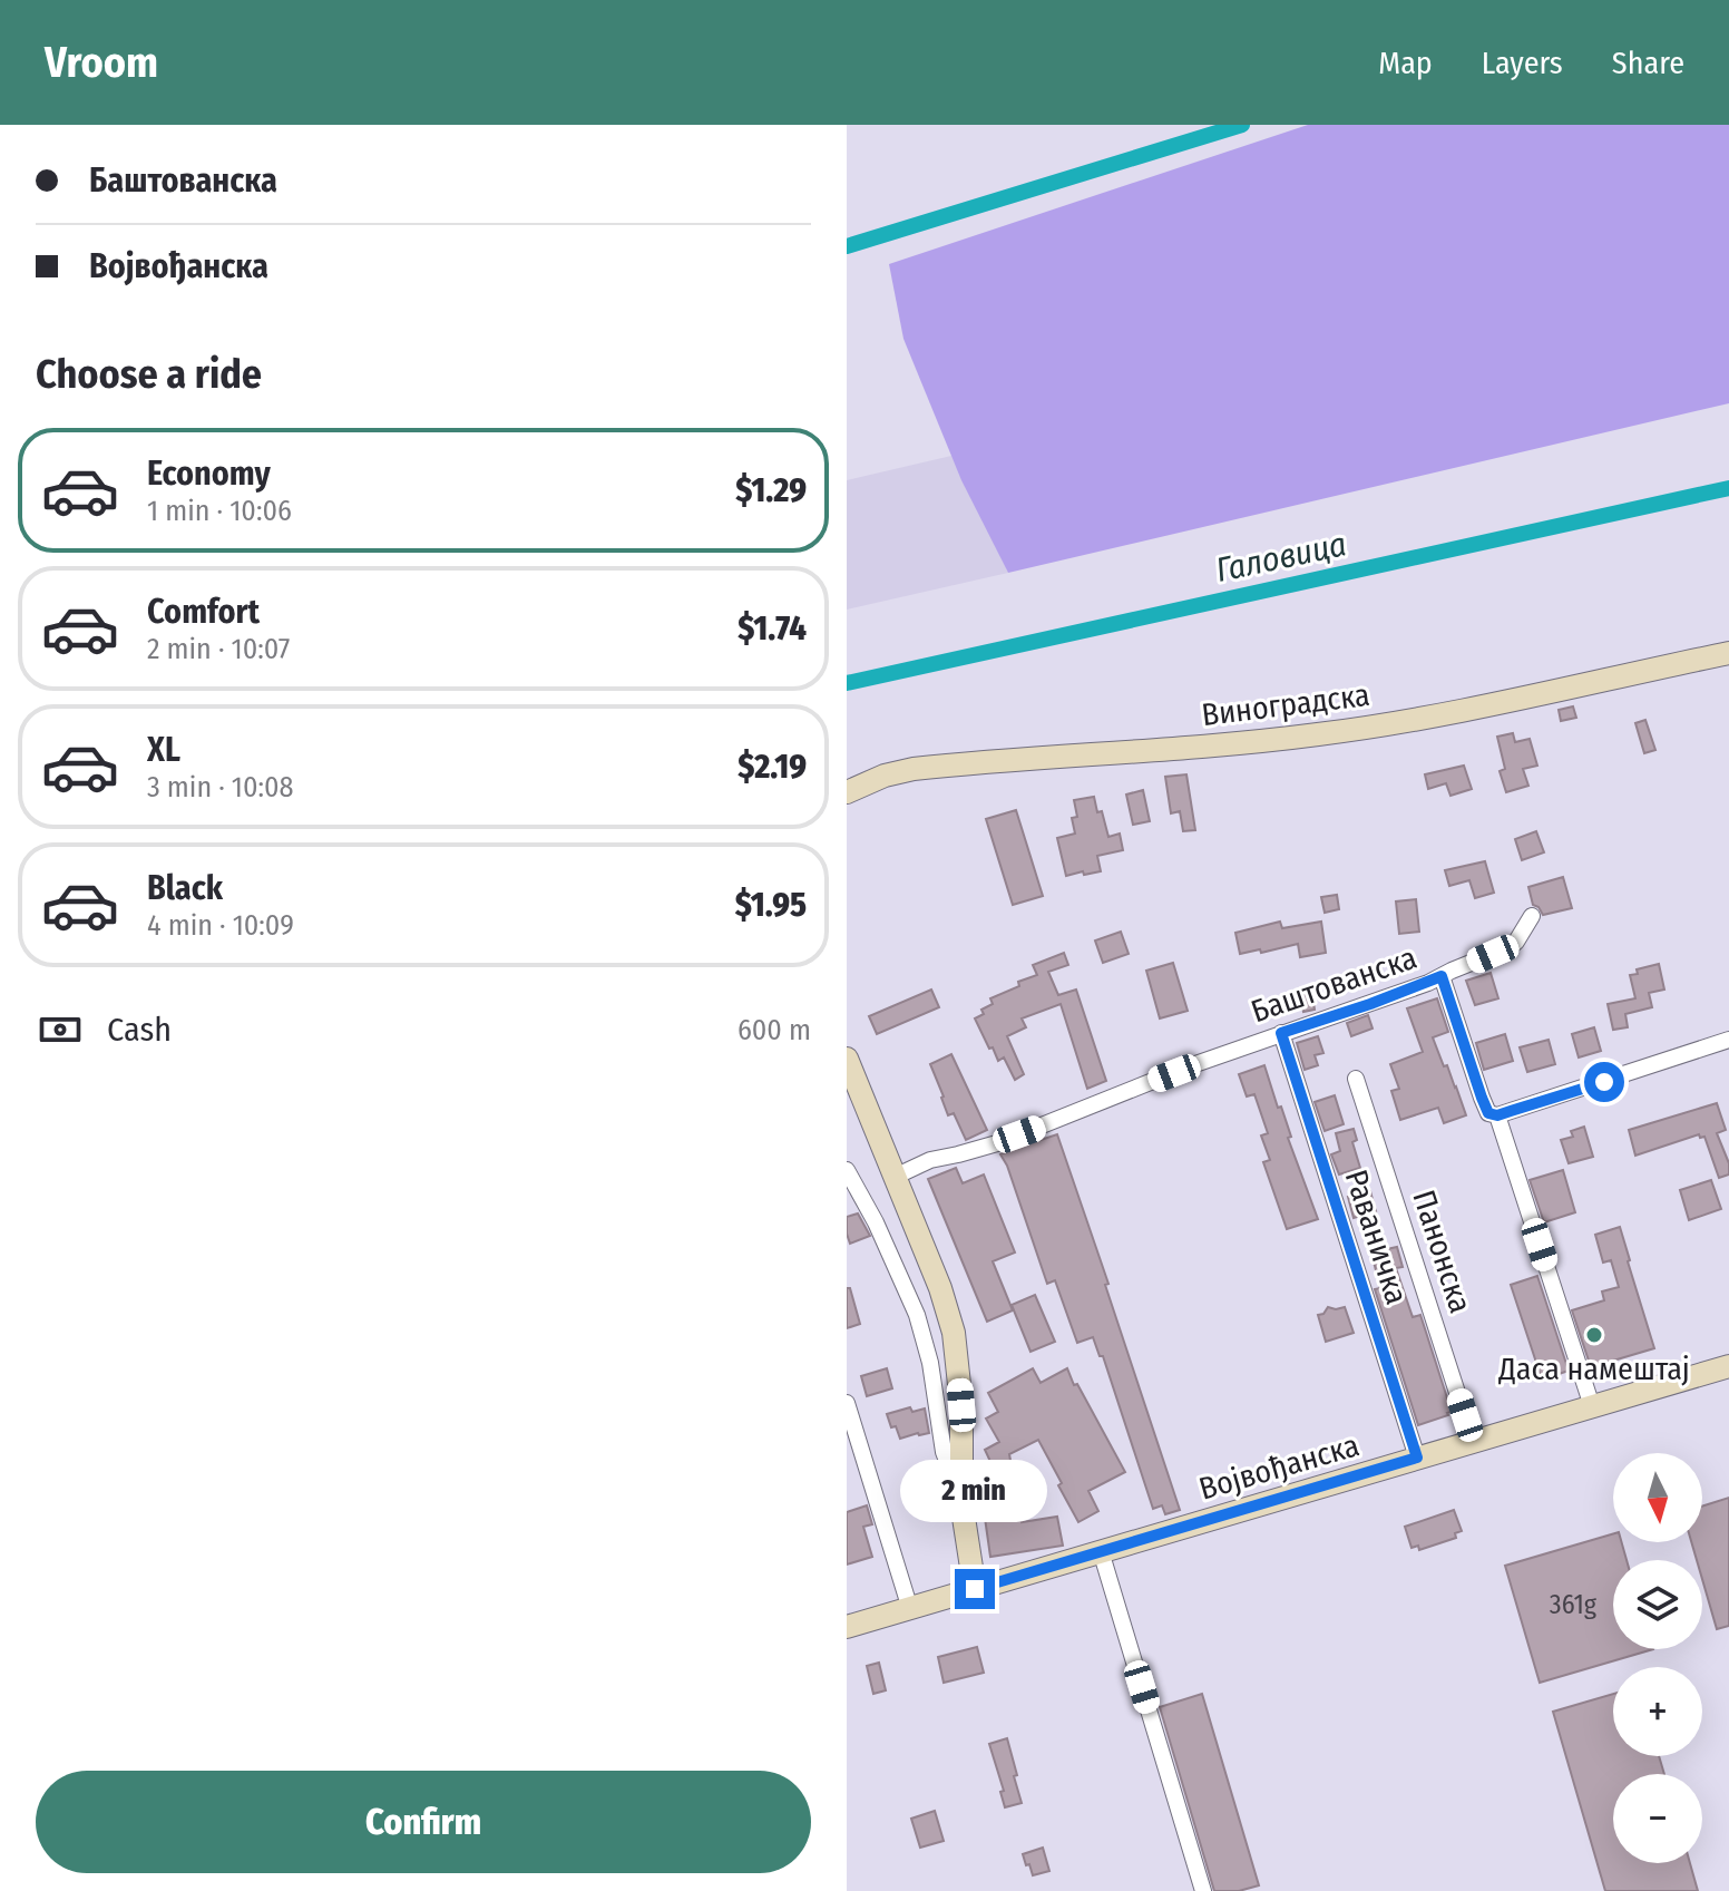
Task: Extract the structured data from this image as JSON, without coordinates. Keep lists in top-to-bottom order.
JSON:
{
  "streets": {
    "street": [
      "Виноградска",
      "Баштованска",
      "Раваничка",
      "Панонска",
      "Војвођанска"
    ]
  },
  "crossings": [
    ["Баштованска", "Раваничка"],
    ["Баштованска", "Војвођанска"],
    ["Раваничка", "Војвођанска"],
    ["Панонска", "Војвођанска"]
  ],
  "water": ["Галовица"],
  "places": ["Даса намештај"],
  "house_numbers": ["361g"],
  "north": "bottom",
  "page": {
    "header": "Vroom",
    "nav": ["Map", "Layers", "Share"],
    "banner": ["Баштованска", "Војвођанска"],
    "heading": "Choose a ride",
    "list": [
      {
        "name": "Economy",
        "note": "1 min · 10:06",
        "value": "$1.29"
      },
      {
        "name": "Comfort",
        "note": "2 min · 10:07",
        "value": "$1.74"
      },
      {
        "name": "XL",
        "note": "3 min · 10:08",
        "value": "$2.19"
      },
      {
        "name": "Black",
        "note": "4 min · 10:09",
        "value": "$1.95"
      }
    ],
    "pay": ["Cash", "600 m"],
    "map_buttons": ["+", "−"],
    "bubble": "2 min",
    "buttons": "Confirm"
  }
}
